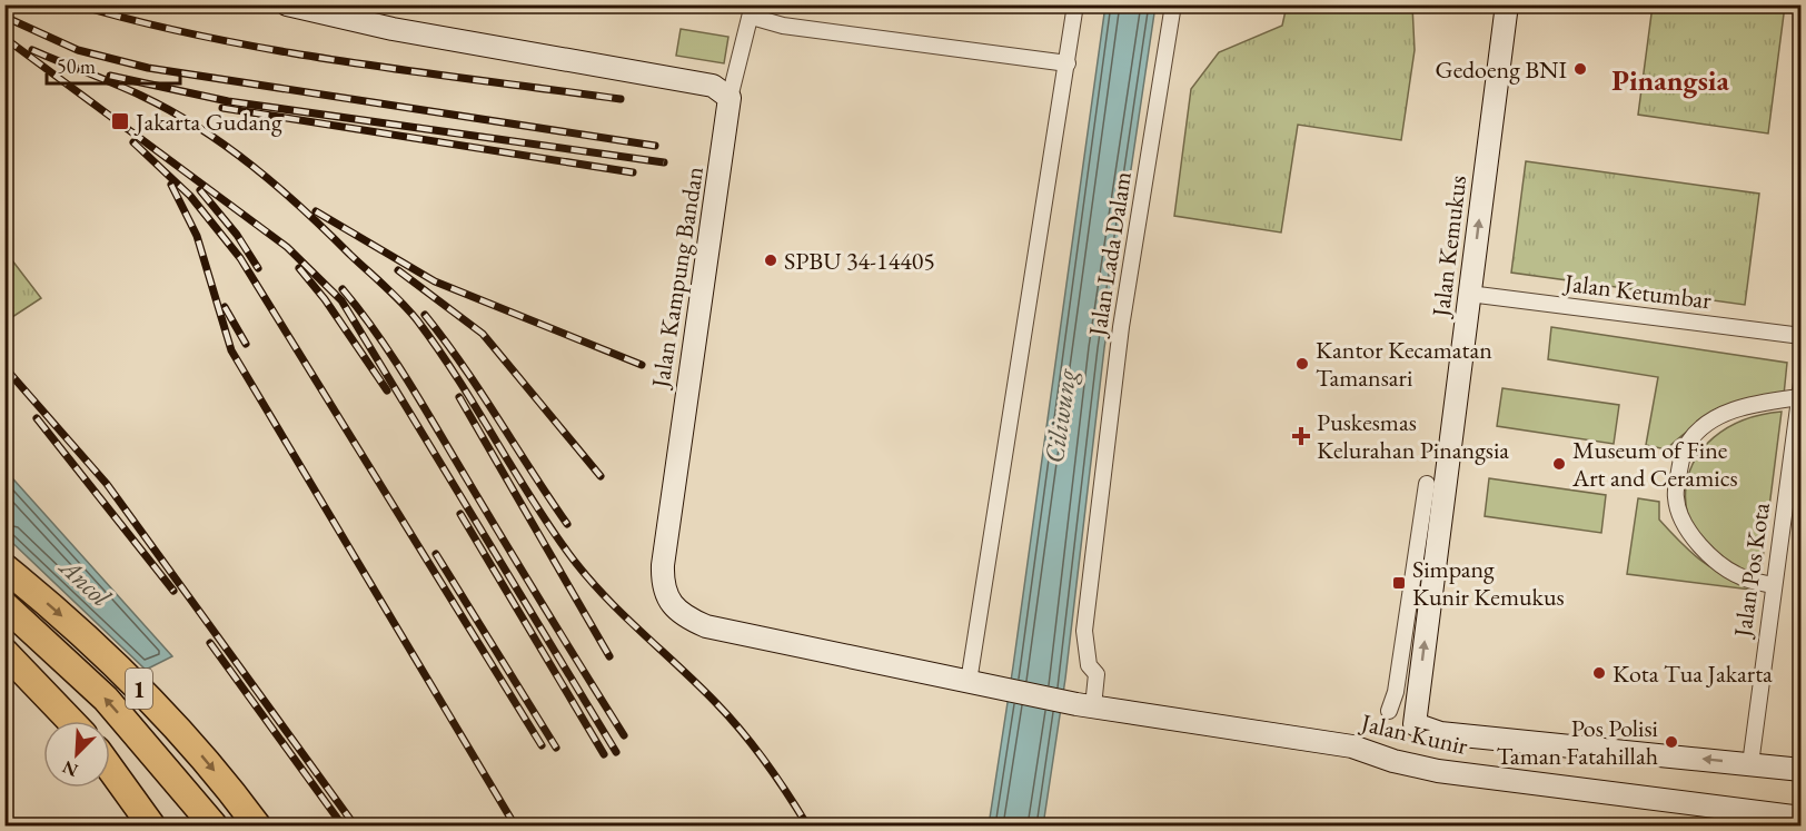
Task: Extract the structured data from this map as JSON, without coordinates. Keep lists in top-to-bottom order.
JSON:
{
  "streets": {
    "highway": ["1"],
    "street": [
      "Jalan Kemukus",
      "Jalan Lada Dalam",
      "Jalan Kampung Bandan",
      "Jalan Ketumbar",
      "Jalan Pos Kota",
      "Jalan Kunir"
    ]
  },
  "crossings": [
    ["Jalan Kemukus", "Jalan Ketumbar"],
    ["Jalan Kemukus", "Jalan Kunir"],
    ["Jalan Lada Dalam", "Jalan Kunir"],
    ["Jalan Kampung Bandan", "Jalan Kunir"],
    ["Jalan Pos Kota", "Jalan Kunir"]
  ],
  "districts": ["Pinangsia"],
  "water": ["Ciliwung", "Ancol"],
  "places": {
    "other": [
      "Gedoeng BNI",
      "SPBU 34-14405",
      "Kantor Kecamatan Tamansari",
      "Museum of Fine Art and Ceramics",
      "Kota Tua Jakarta",
      "Pos Polisi Taman Fatahillah"
    ],
    "transit": ["Jakarta Gudang", "Simpang Kunir Kemukus"],
    "health": ["Puskesmas Kelurahan Pinangsia"]
  },
  "scale_bar": "50 m",
  "north": "bottom left"
}
